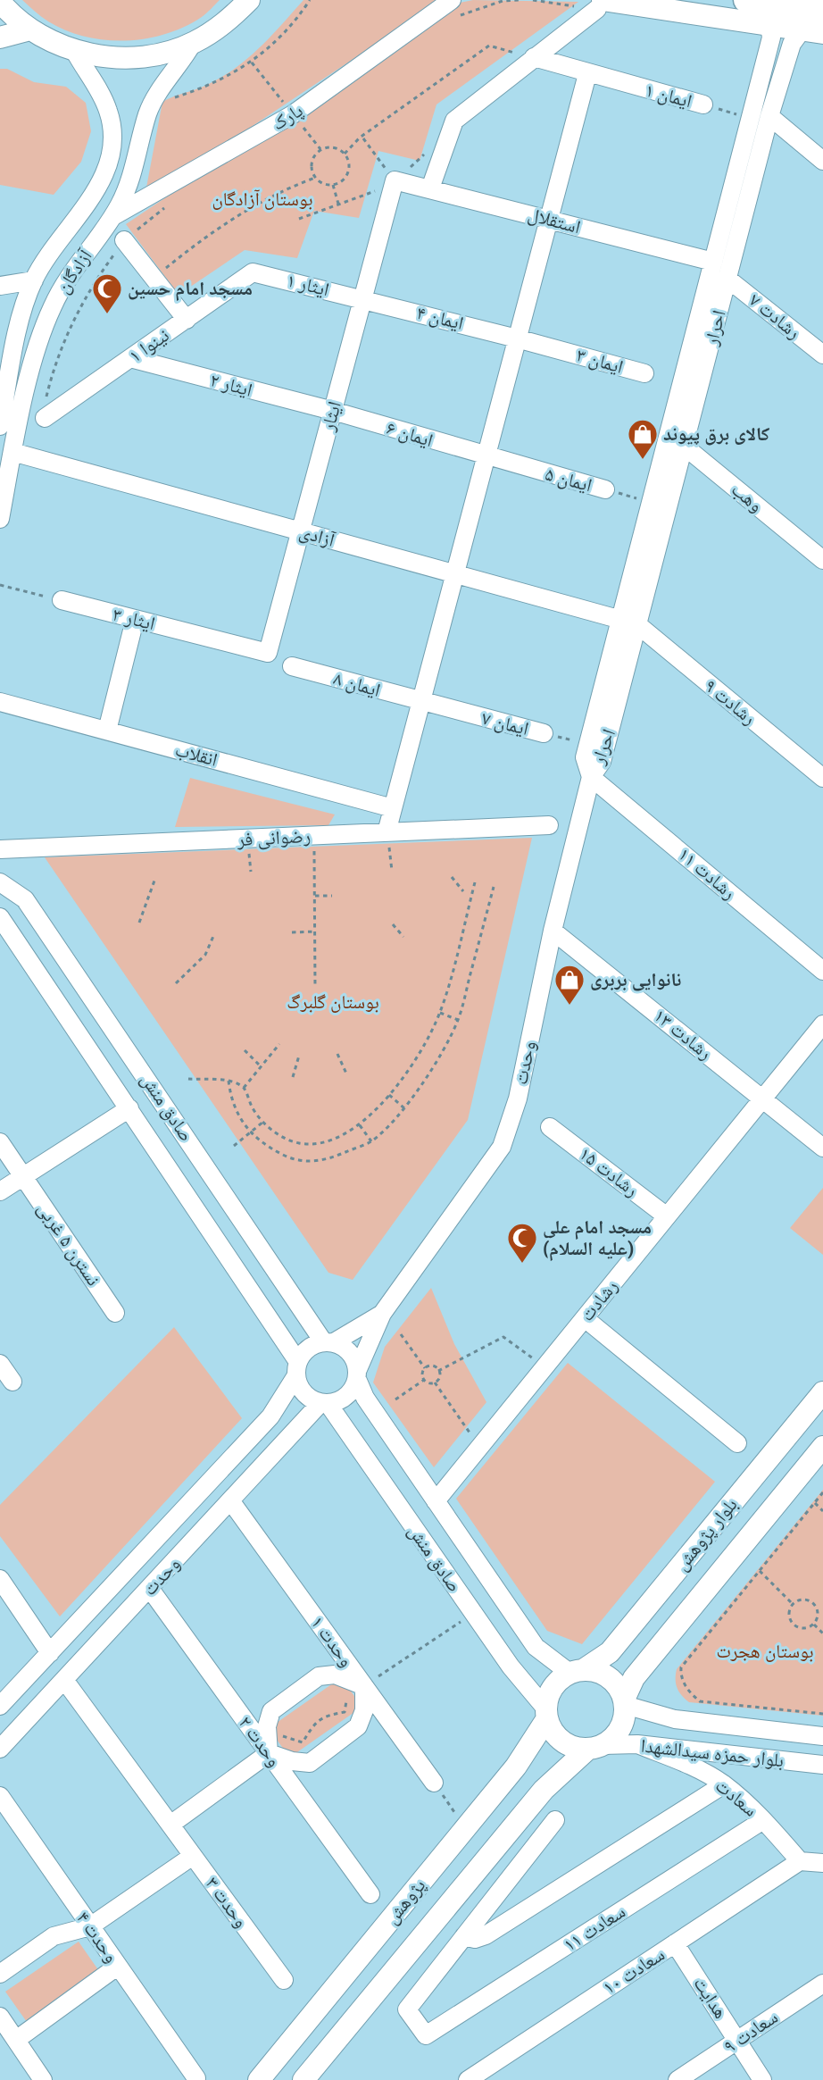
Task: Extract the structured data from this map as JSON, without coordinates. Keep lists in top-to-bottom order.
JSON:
{
  "streets": {
    "main road": ["بلوار پژوهش", "پژوهش"],
    "street": [
      "ایمان ۱",
      "پارک",
      "استقلال",
      "آزادگان",
      "ایثار ۱",
      "رشادت ۷",
      "ایمان ۴",
      "احرار",
      "نینوا ۱",
      "ایمان ۳",
      "ایثار ۲",
      "ایثار",
      "ایمان ۶",
      "ایمان ۵",
      "وهب",
      "آزادی",
      "ایثار ۳",
      "ایمان ۸",
      "رشادت ۹",
      "ایمان ۷",
      "انقلاب",
      "رضوانی فر",
      "رشادت ۱۱",
      "رشادت ۱۳",
      "وحدت",
      "صادق منش",
      "رشادت ۱۵",
      "نسترن ۵ غربی",
      "رشادت",
      "وحدت ۱",
      "وحدت ۲",
      "بلوار حمزه سیدالشهدا",
      "سعادت",
      "وحدت ۳",
      "سعادت ۱۱",
      "وحدت ۴",
      "سعادت ۱۰",
      "هدایت",
      "سعادت ۹"
    ]
  },
  "crossings": [
    ["ایمان ۱", "احرار"],
    ["پارک", "آزادگان"],
    ["استقلال", "احرار"],
    ["استقلال", "ایثار"],
    ["آزادگان", "آزادی"],
    ["ایثار ۱", "ایمان ۴"],
    ["ایثار ۱", "نینوا ۱"],
    ["ایثار ۱", "ایثار"],
    ["رشادت ۷", "احرار"],
    ["ایمان ۴", "ایمان ۳"],
    ["ایمان ۴", "ایثار"],
    ["احرار", "ایمان ۵"],
    ["احرار", "وهب"],
    ["احرار", "آزادی"],
    ["احرار", "رشادت ۹"],
    ["احرار", "ایمان ۷"],
    ["احرار", "رشادت ۱۱"],
    ["احرار", "وحدت"],
    ["نینوا ۱", "ایثار ۲"],
    ["ایثار ۲", "ایثار"],
    ["ایثار ۲", "ایمان ۶"],
    ["ایثار", "ایمان ۶"],
    ["ایثار", "آزادی"],
    ["ایثار", "ایثار ۳"],
    ["ایمان ۶", "ایمان ۵"],
    ["ایمان ۸", "ایمان ۷"],
    ["رشادت ۱۱", "وحدت"],
    ["رشادت ۱۳", "وحدت"],
    ["رشادت ۱۳", "رشادت"],
    ["وحدت", "صادق منش"],
    ["وحدت", "وحدت ۱"],
    ["وحدت", "وحدت ۲"],
    ["وحدت", "وحدت ۳"],
    ["صادق منش", "رشادت"],
    ["صادق منش", "بلوار پژوهش"],
    ["صادق منش", "بلوار حمزه سیدالشهدا"],
    ["صادق منش", "پژوهش"],
    ["رشادت ۱۵", "رشادت"],
    ["بلوار پژوهش", "بلوار حمزه سیدالشهدا"],
    ["بلوار پژوهش", "پژوهش"],
    ["بلوار حمزه سیدالشهدا", "سعادت"],
    ["بلوار حمزه سیدالشهدا", "پژوهش"],
    ["سعادت", "سعادت ۱۱"],
    ["سعادت", "سعادت ۱۰"],
    ["سعادت ۱۰", "هدایت"],
    ["هدایت", "سعادت ۹"]
  ],
  "parks": ["بوستان آزادگان", "بوستان گلبرگ", "بوستان هجرت"],
  "places": {
    "mosque": ["مسجد امام حسین", "مسجد امام علی (علیه السلام)"],
    "shop": ["کالای برق پیوند", "نانوایی بربری"]
  }
}
